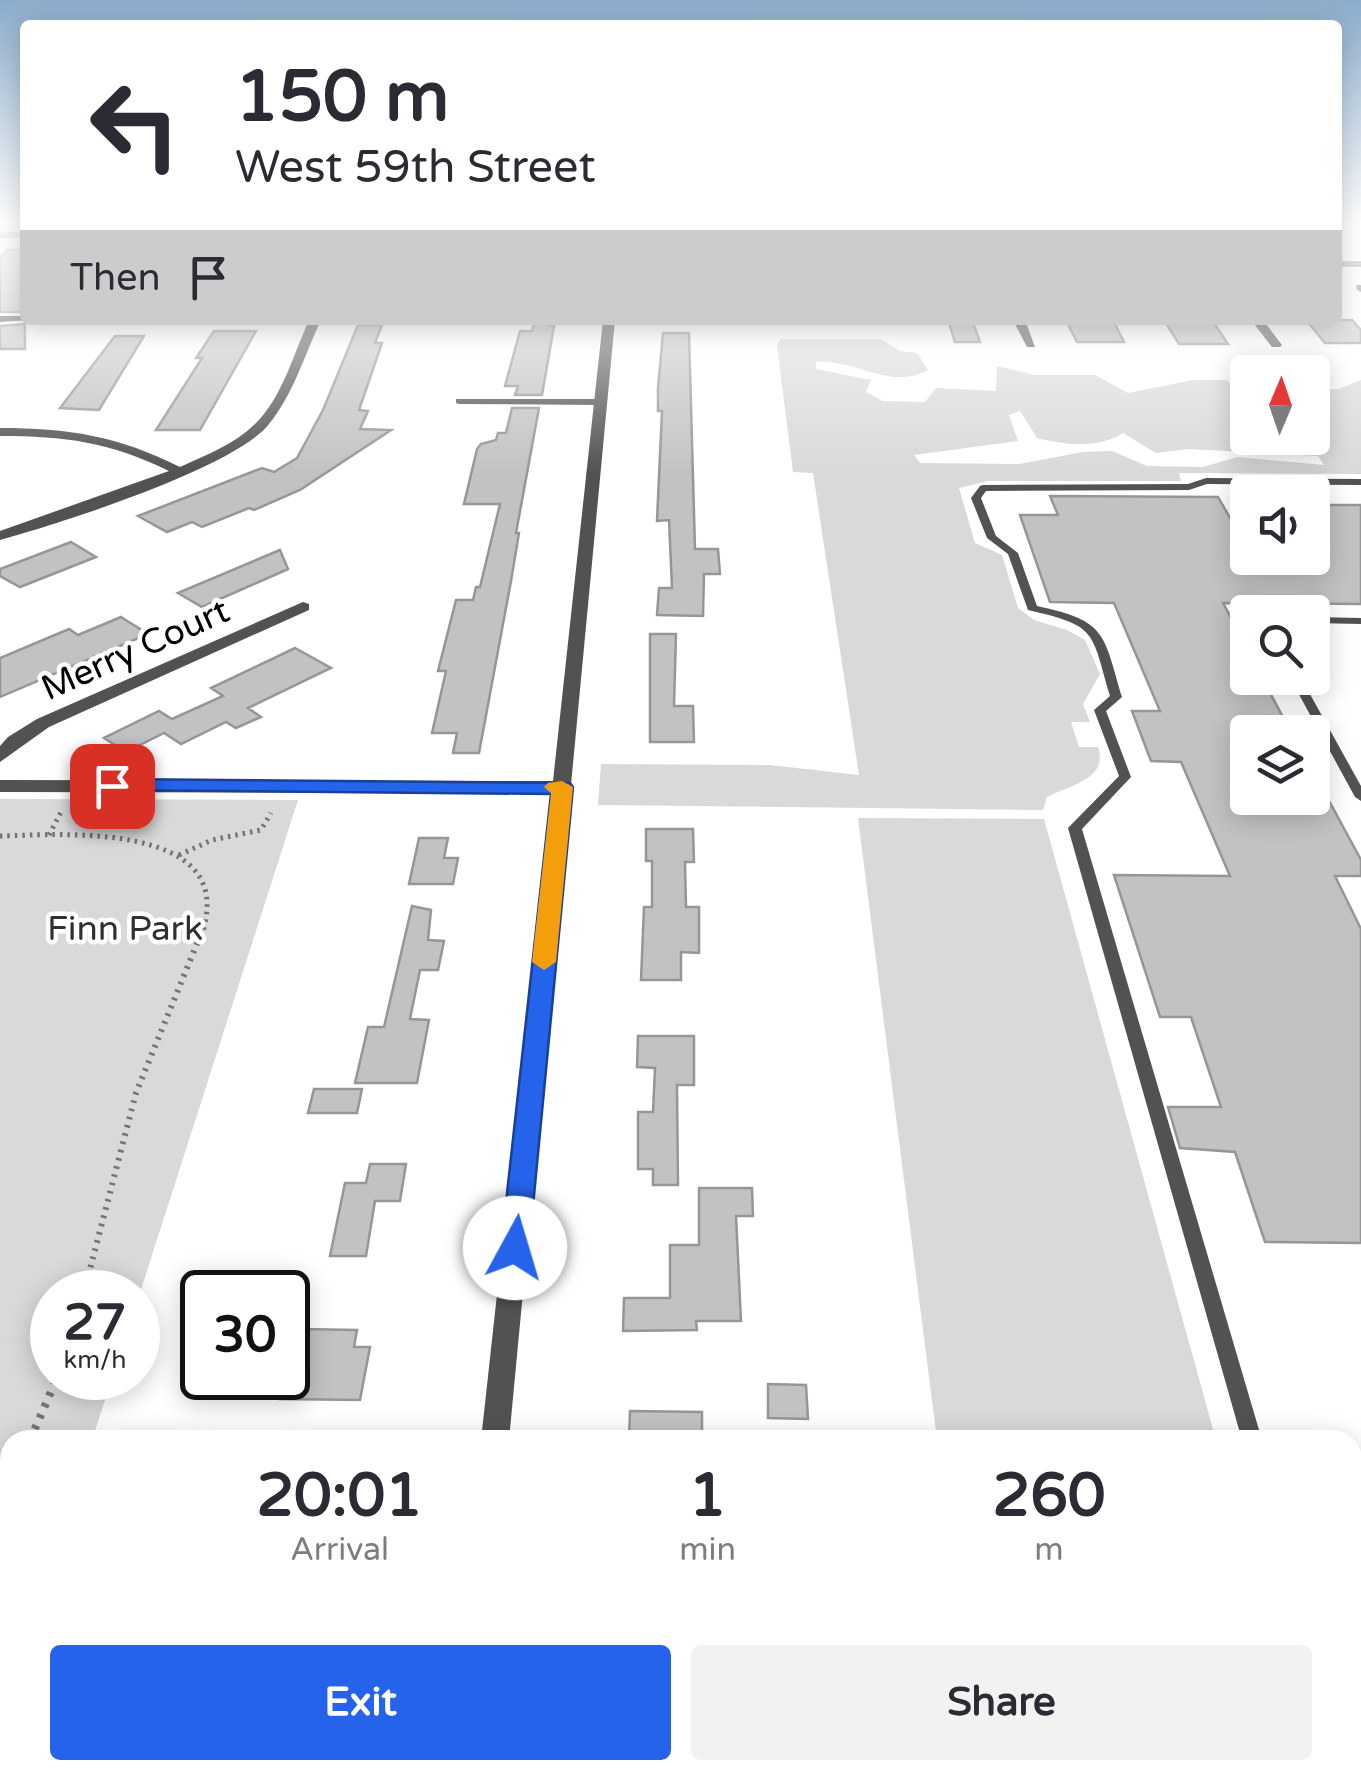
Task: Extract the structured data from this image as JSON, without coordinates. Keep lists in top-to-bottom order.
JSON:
{
  "streets": {
    "street": ["Merry Court"]
  },
  "parks": ["Finn Park"],
  "north": "top",
  "page": {
    "turn": ["150 m", "West 59th Street"],
    "then": "Then",
    "speed": "27 km/h",
    "limit": "30",
    "eta": [
      "20:01",
      "Arrival",
      "1",
      "min",
      "260",
      "m"
    ],
    "buttons": ["Exit", "Share"]
  }
}
